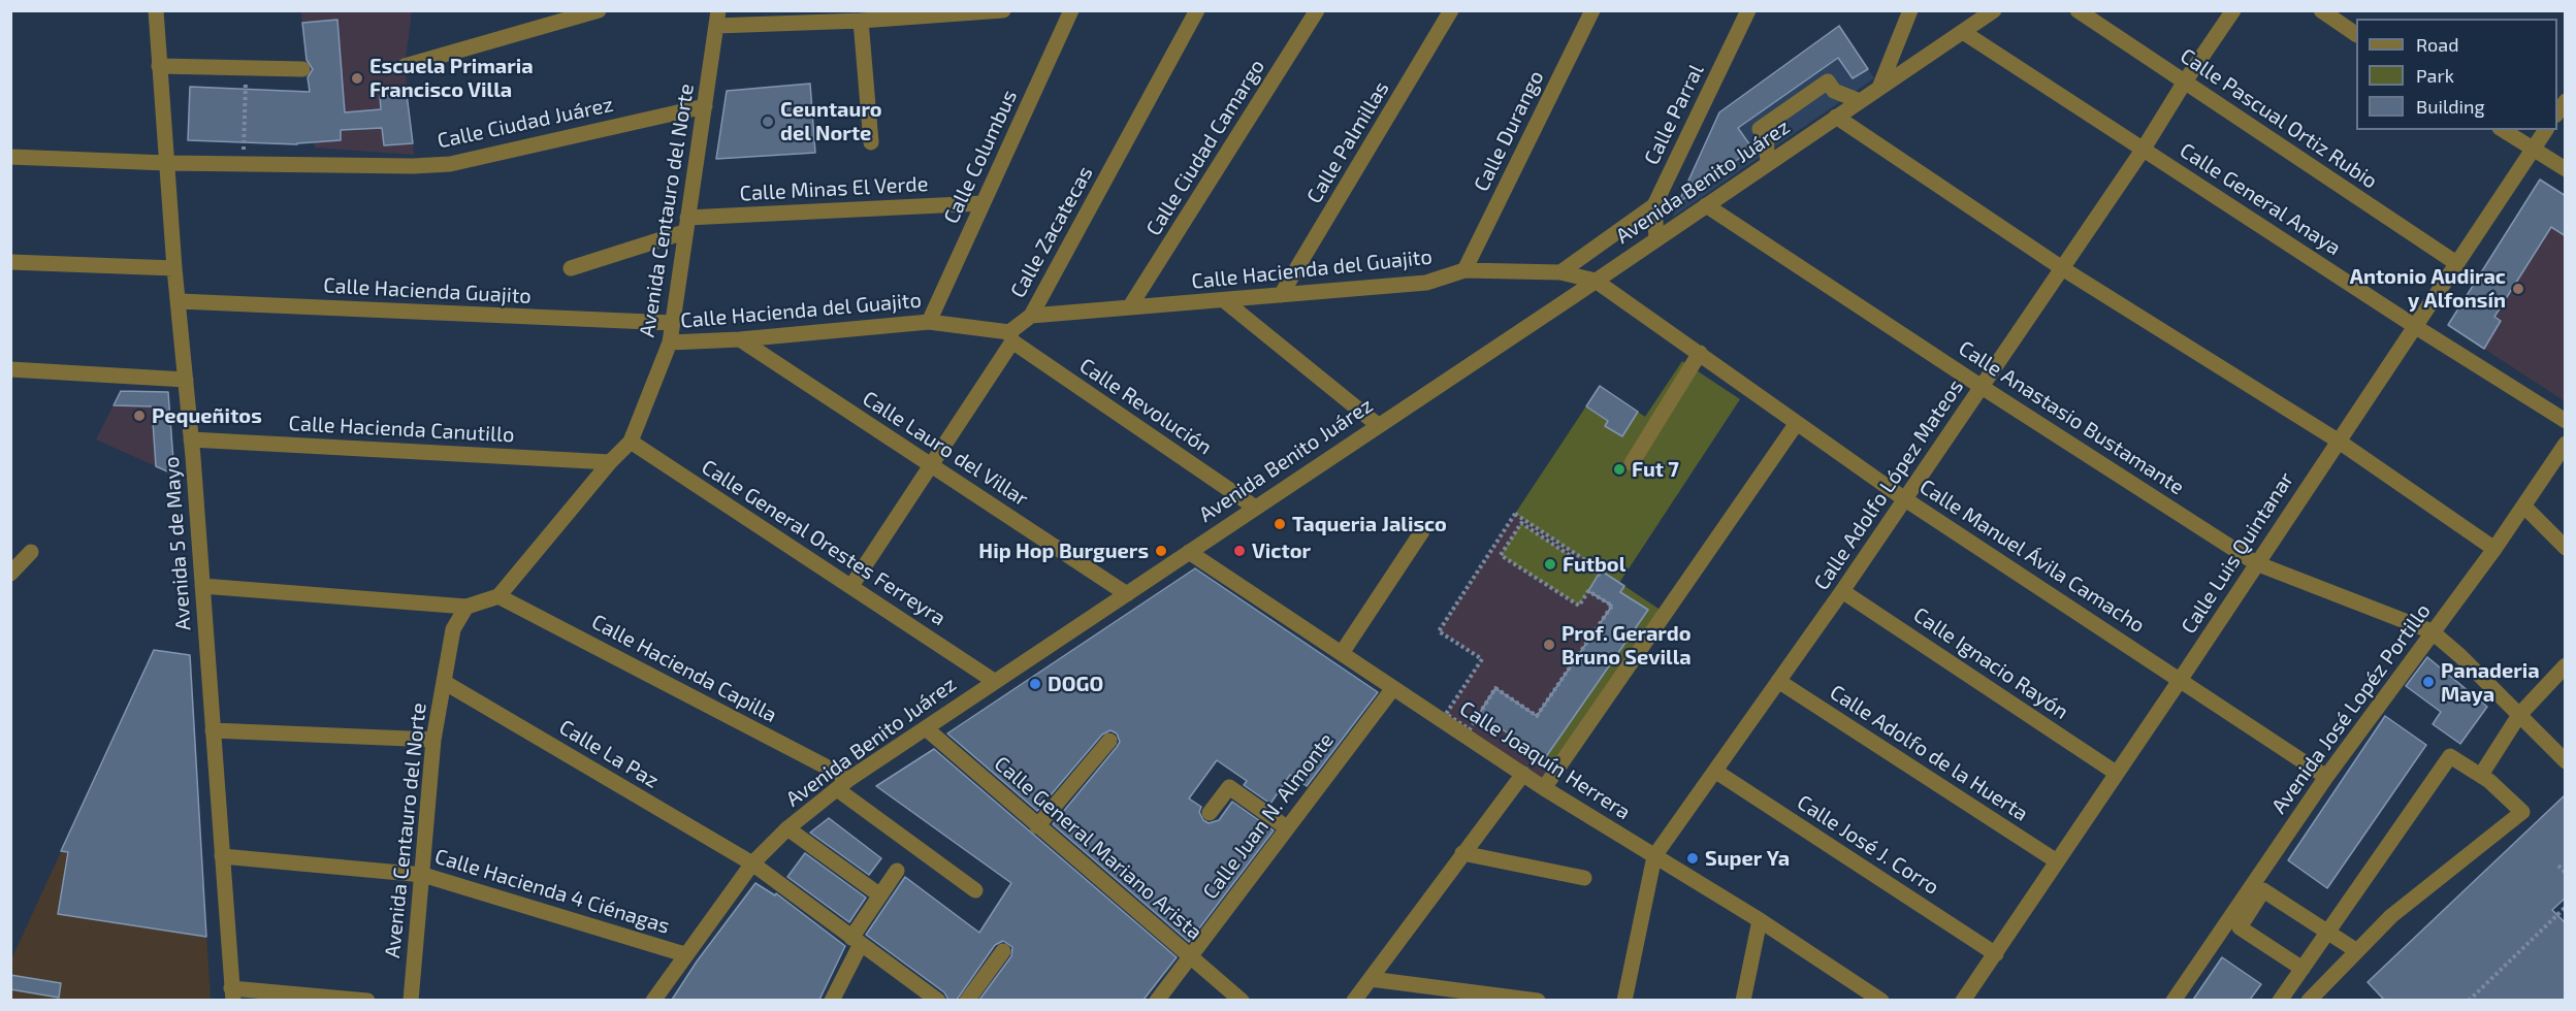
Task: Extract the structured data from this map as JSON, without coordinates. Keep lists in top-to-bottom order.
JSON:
{
  "streets": {
    "street": [
      "Calle Parral",
      "Calle Pascual Ortiz Rubio",
      "Calle Ciudad Juárez",
      "Calle Durango",
      "Calle Palmillas",
      "Calle Ciudad Camargo",
      "Calle Columbus",
      "Avenida Benito Juárez",
      "Calle Minas El Verde",
      "Calle General Anaya",
      "Avenida Centauro del Norte",
      "Calle Zacatecas",
      "Calle Hacienda del Guajito",
      "Calle Hacienda Guajito",
      "Calle Revolución",
      "Calle Anastasio Bustamante",
      "Calle Hacienda Canutillo",
      "Calle Lauro del Villar",
      "Calle Adolfo López Mateos",
      "Calle General Orestes Ferreyra",
      "Avenida 5 de Mayo",
      "Calle Luis Quintanar",
      "Calle Manuel Ávila Camacho",
      "Calle Ignacio Rayón",
      "Calle Hacienda Capilla",
      "Avenida José Lopéz Portillo",
      "Calle Adolfo de la Huerta",
      "Calle La Paz",
      "Calle Joaquín Herrera",
      "Calle Juan N. Almonte",
      "Calle José J. Corro",
      "Calle General Mariano Arista",
      "Calle Hacienda 4 Ciénagas"
    ]
  },
  "crossings": [
    ["Calle Parral", "Avenida Benito Juárez"],
    ["Calle Pascual Ortiz Rubio", "Calle Adolfo López Mateos"],
    ["Calle Pascual Ortiz Rubio", "Calle Luis Quintanar"],
    ["Calle Ciudad Juárez", "Avenida Centauro del Norte"],
    ["Calle Ciudad Juárez", "Avenida 5 de Mayo"],
    ["Calle Durango", "Calle Hacienda del Guajito"],
    ["Calle Palmillas", "Calle Hacienda del Guajito"],
    ["Calle Ciudad Camargo", "Calle Hacienda del Guajito"],
    ["Calle Columbus", "Calle Minas El Verde"],
    ["Calle Columbus", "Calle Hacienda del Guajito"],
    ["Avenida Benito Juárez", "Calle General Anaya"],
    ["Avenida Benito Juárez", "Calle Hacienda del Guajito"],
    ["Avenida Benito Juárez", "Calle Revolución"],
    ["Avenida Benito Juárez", "Calle Anastasio Bustamante"],
    ["Avenida Benito Juárez", "Calle Lauro del Villar"],
    ["Avenida Benito Juárez", "Calle General Orestes Ferreyra"],
    ["Avenida Benito Juárez", "Calle Manuel Ávila Camacho"],
    ["Avenida Benito Juárez", "Calle Hacienda Capilla"],
    ["Avenida Benito Juárez", "Calle La Paz"],
    ["Avenida Benito Juárez", "Calle Joaquín Herrera"],
    ["Avenida Benito Juárez", "Calle General Mariano Arista"],
    ["Avenida Benito Juárez", "Calle Hacienda 4 Ciénagas"],
    ["Calle Minas El Verde", "Avenida Centauro del Norte"],
    ["Calle General Anaya", "Calle Adolfo López Mateos"],
    ["Calle General Anaya", "Calle Luis Quintanar"],
    ["Avenida Centauro del Norte", "Calle Hacienda del Guajito"],
    ["Avenida Centauro del Norte", "Calle Hacienda Guajito"],
    ["Avenida Centauro del Norte", "Calle Hacienda Canutillo"],
    ["Avenida Centauro del Norte", "Calle General Orestes Ferreyra"],
    ["Avenida Centauro del Norte", "Calle Hacienda Capilla"],
    ["Avenida Centauro del Norte", "Calle La Paz"],
    ["Avenida Centauro del Norte", "Calle Hacienda 4 Ciénagas"],
    ["Calle Zacatecas", "Calle Hacienda del Guajito"],
    ["Calle Zacatecas", "Calle Revolución"],
    ["Calle Zacatecas", "Calle Lauro del Villar"],
    ["Calle Zacatecas", "Calle General Orestes Ferreyra"],
    ["Calle Hacienda del Guajito", "Calle Revolución"],
    ["Calle Hacienda del Guajito", "Calle Lauro del Villar"],
    ["Calle Hacienda del Guajito", "Calle Manuel Ávila Camacho"],
    ["Calle Hacienda Guajito", "Avenida 5 de Mayo"],
    ["Calle Anastasio Bustamante", "Calle Adolfo López Mateos"],
    ["Calle Anastasio Bustamante", "Calle Luis Quintanar"],
    ["Calle Anastasio Bustamante", "Avenida José Lopéz Portillo"],
    ["Calle Hacienda Canutillo", "Avenida 5 de Mayo"],
    ["Calle Adolfo López Mateos", "Calle Manuel Ávila Camacho"],
    ["Calle Adolfo López Mateos", "Calle Ignacio Rayón"],
    ["Calle Adolfo López Mateos", "Calle Adolfo de la Huerta"],
    ["Calle Adolfo López Mateos", "Calle Joaquín Herrera"],
    ["Calle Adolfo López Mateos", "Calle José J. Corro"],
    ["Avenida 5 de Mayo", "Calle Hacienda 4 Ciénagas"],
    ["Calle Luis Quintanar", "Calle Manuel Ávila Camacho"],
    ["Calle Luis Quintanar", "Calle Ignacio Rayón"],
    ["Calle Luis Quintanar", "Calle Adolfo de la Huerta"],
    ["Calle Luis Quintanar", "Calle José J. Corro"],
    ["Calle Manuel Ávila Camacho", "Avenida José Lopéz Portillo"],
    ["Calle Joaquín Herrera", "Calle Juan N. Almonte"],
    ["Calle Juan N. Almonte", "Calle General Mariano Arista"]
  ],
  "places": [
    "Escuela Primaria Francisco Villa",
    "Ceuntauro del Norte",
    "Antonio Audirac y Alfonsín",
    "Pequeñitos",
    "Fut 7",
    "Taqueria Jalisco",
    "Hip Hop Burguers",
    "Victor",
    "Futbol",
    "Prof. Gerardo Bruno Sevilla",
    "Panaderia Maya",
    "DOGO",
    "Super Ya"
  ],
  "legend": ["Road", "Park", "Building"]
}
